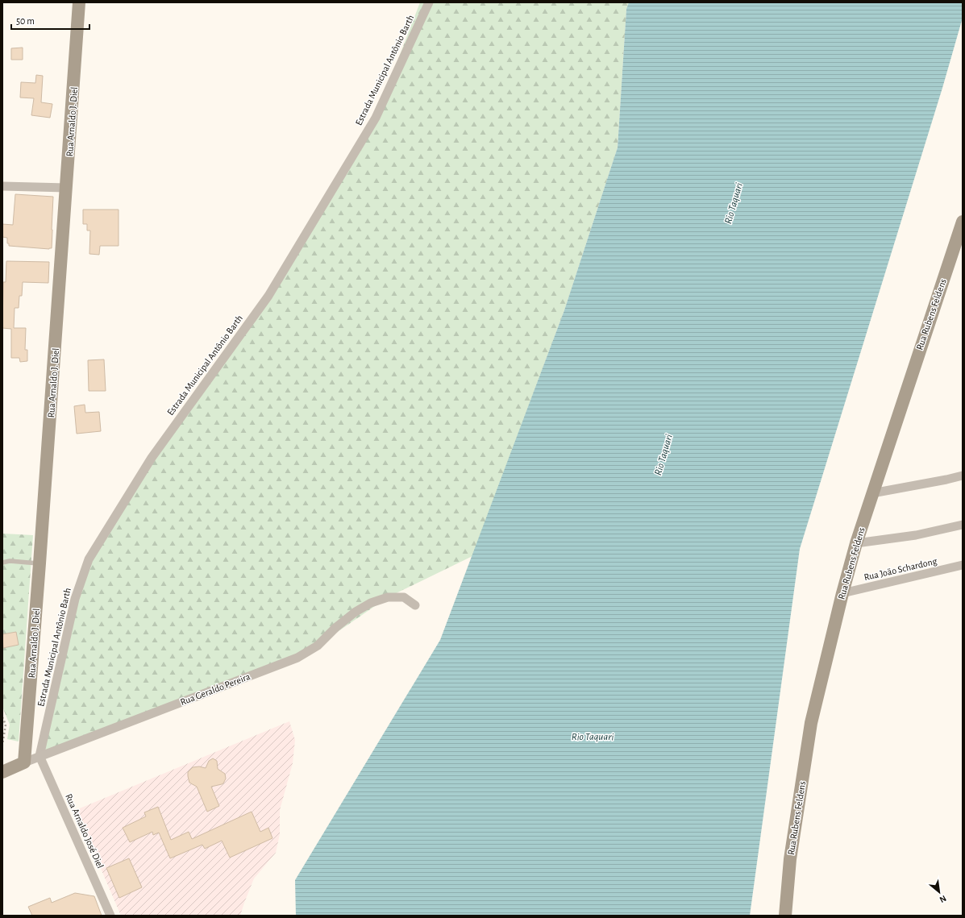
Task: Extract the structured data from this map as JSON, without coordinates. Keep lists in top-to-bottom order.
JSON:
{
  "streets": {
    "street": [
      "Estrada Municipal Antônio Barth",
      "Rua Arnaldo J. Diel",
      "Rua Rubens Feldens",
      "Rua João Schardong",
      "Rua Geraldo Pereira",
      "Rua Arnaldo José Diel"
    ]
  },
  "crossings": [
    ["Estrada Municipal Antônio Barth", "Rua Geraldo Pereira"],
    ["Estrada Municipal Antônio Barth", "Rua Arnaldo José Diel"],
    ["Rua Arnaldo J. Diel", "Rua Geraldo Pereira"],
    ["Rua Rubens Feldens", "Rua João Schardong"],
    ["Rua Geraldo Pereira", "Rua Arnaldo José Diel"]
  ],
  "water": ["Rio Taquari"],
  "scale_bar": "50 m",
  "north": "bottom right"
}
